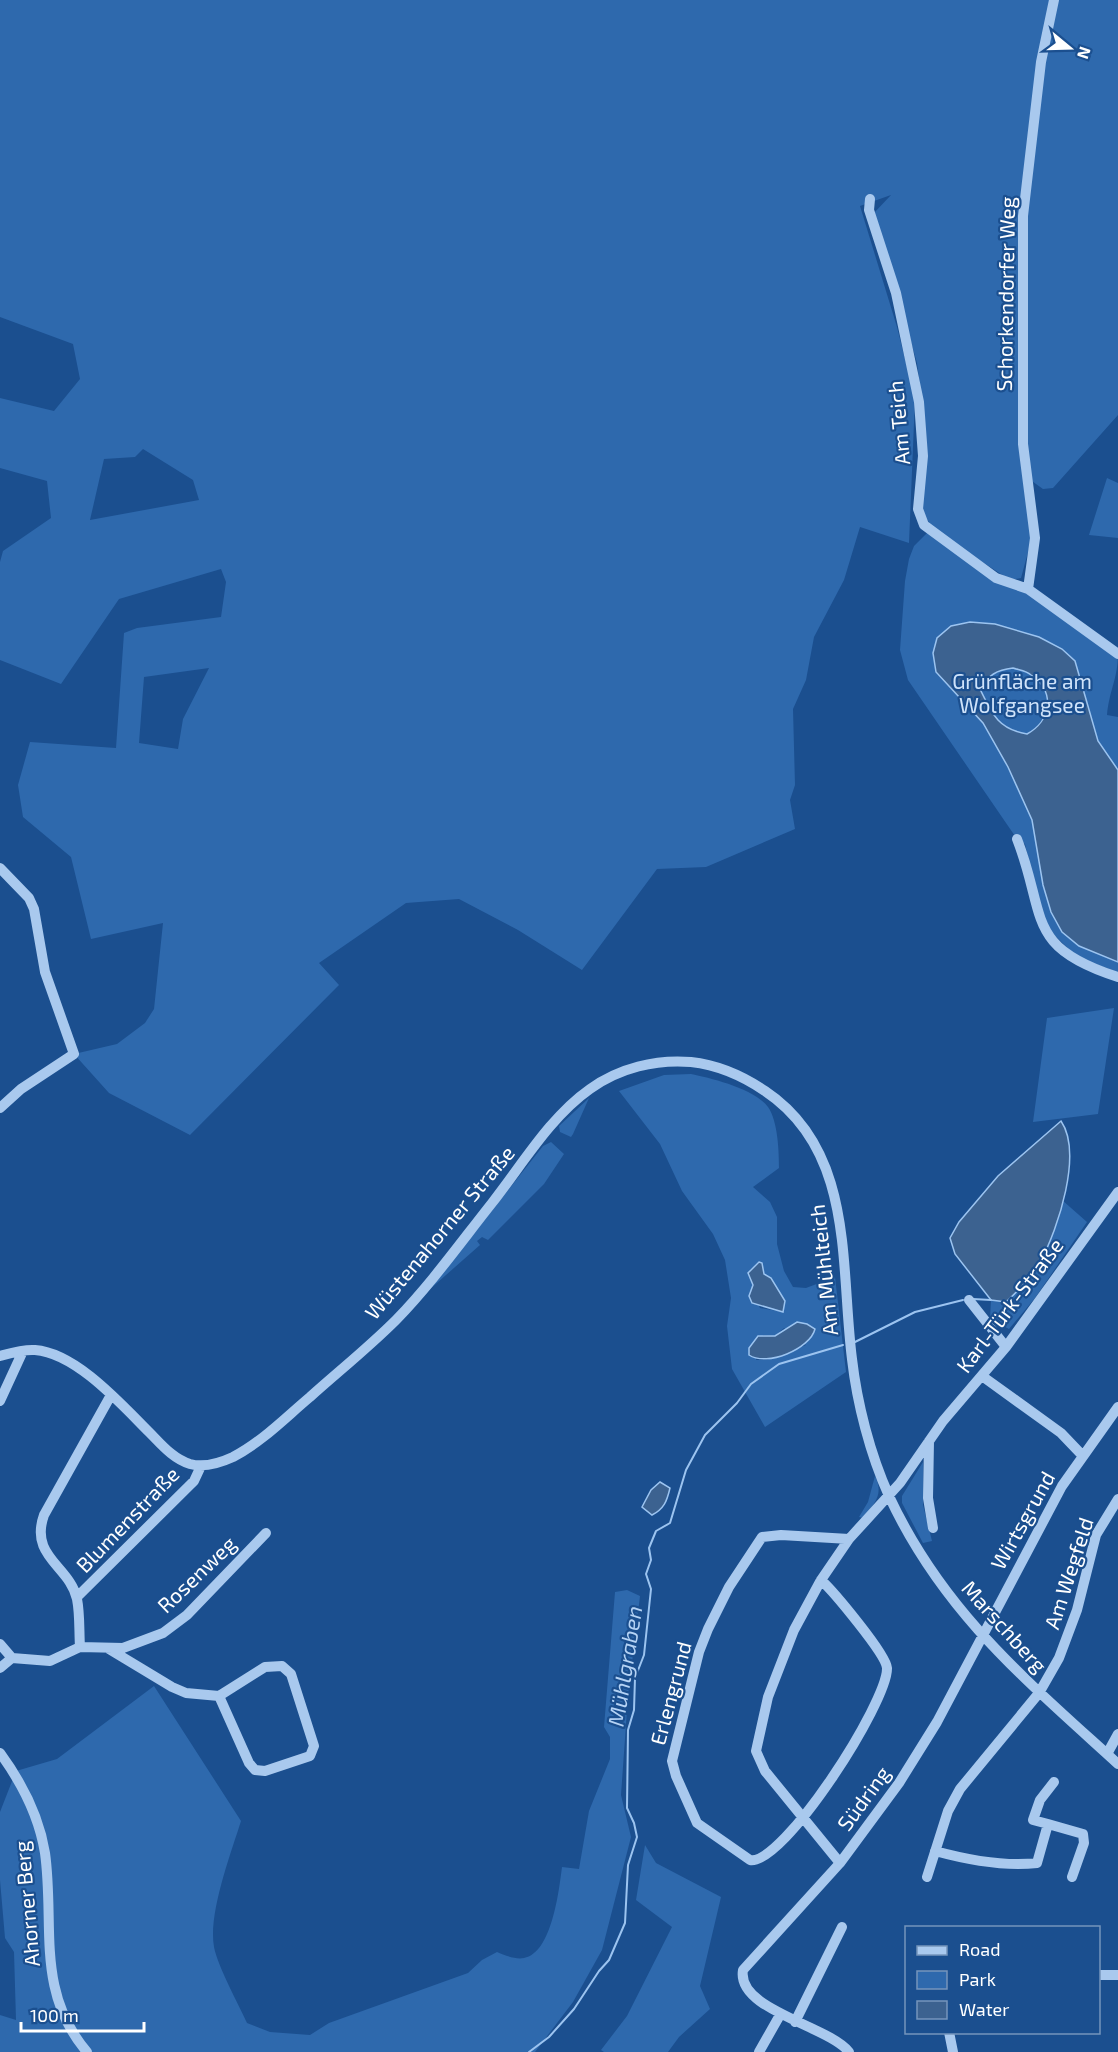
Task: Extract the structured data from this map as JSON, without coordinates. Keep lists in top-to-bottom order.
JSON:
{
  "streets": {
    "street": [
      "Schorkendorfer Weg",
      "Am Teich",
      "Wüstenahorner Straße",
      "Am Mühlteich",
      "Karl-Türk-Straße",
      "Blumenstraße",
      "Wirtsgrund",
      "Am Wegfeld",
      "Rosenweg",
      "Marschberg",
      "Erlengrund",
      "Südring",
      "Ahorner Berg"
    ]
  },
  "crossings": [
    ["Schorkendorfer Weg", "Am Teich"],
    ["Wüstenahorner Straße", "Am Mühlteich"],
    ["Wüstenahorner Straße", "Blumenstraße"],
    ["Am Mühlteich", "Karl-Türk-Straße"],
    ["Am Mühlteich", "Marschberg"],
    ["Karl-Türk-Straße", "Marschberg"],
    ["Karl-Türk-Straße", "Erlengrund"],
    ["Karl-Türk-Straße", "Südring"],
    ["Wirtsgrund", "Marschberg"],
    ["Wirtsgrund", "Südring"],
    ["Am Wegfeld", "Marschberg"],
    ["Marschberg", "Südring"]
  ],
  "water": ["Mühlgraben"],
  "parks": ["Grünfläche am Wolfgangsee"],
  "legend": ["Road", "Park", "Water"],
  "scale_bar": "100 m",
  "north": "right"
}
